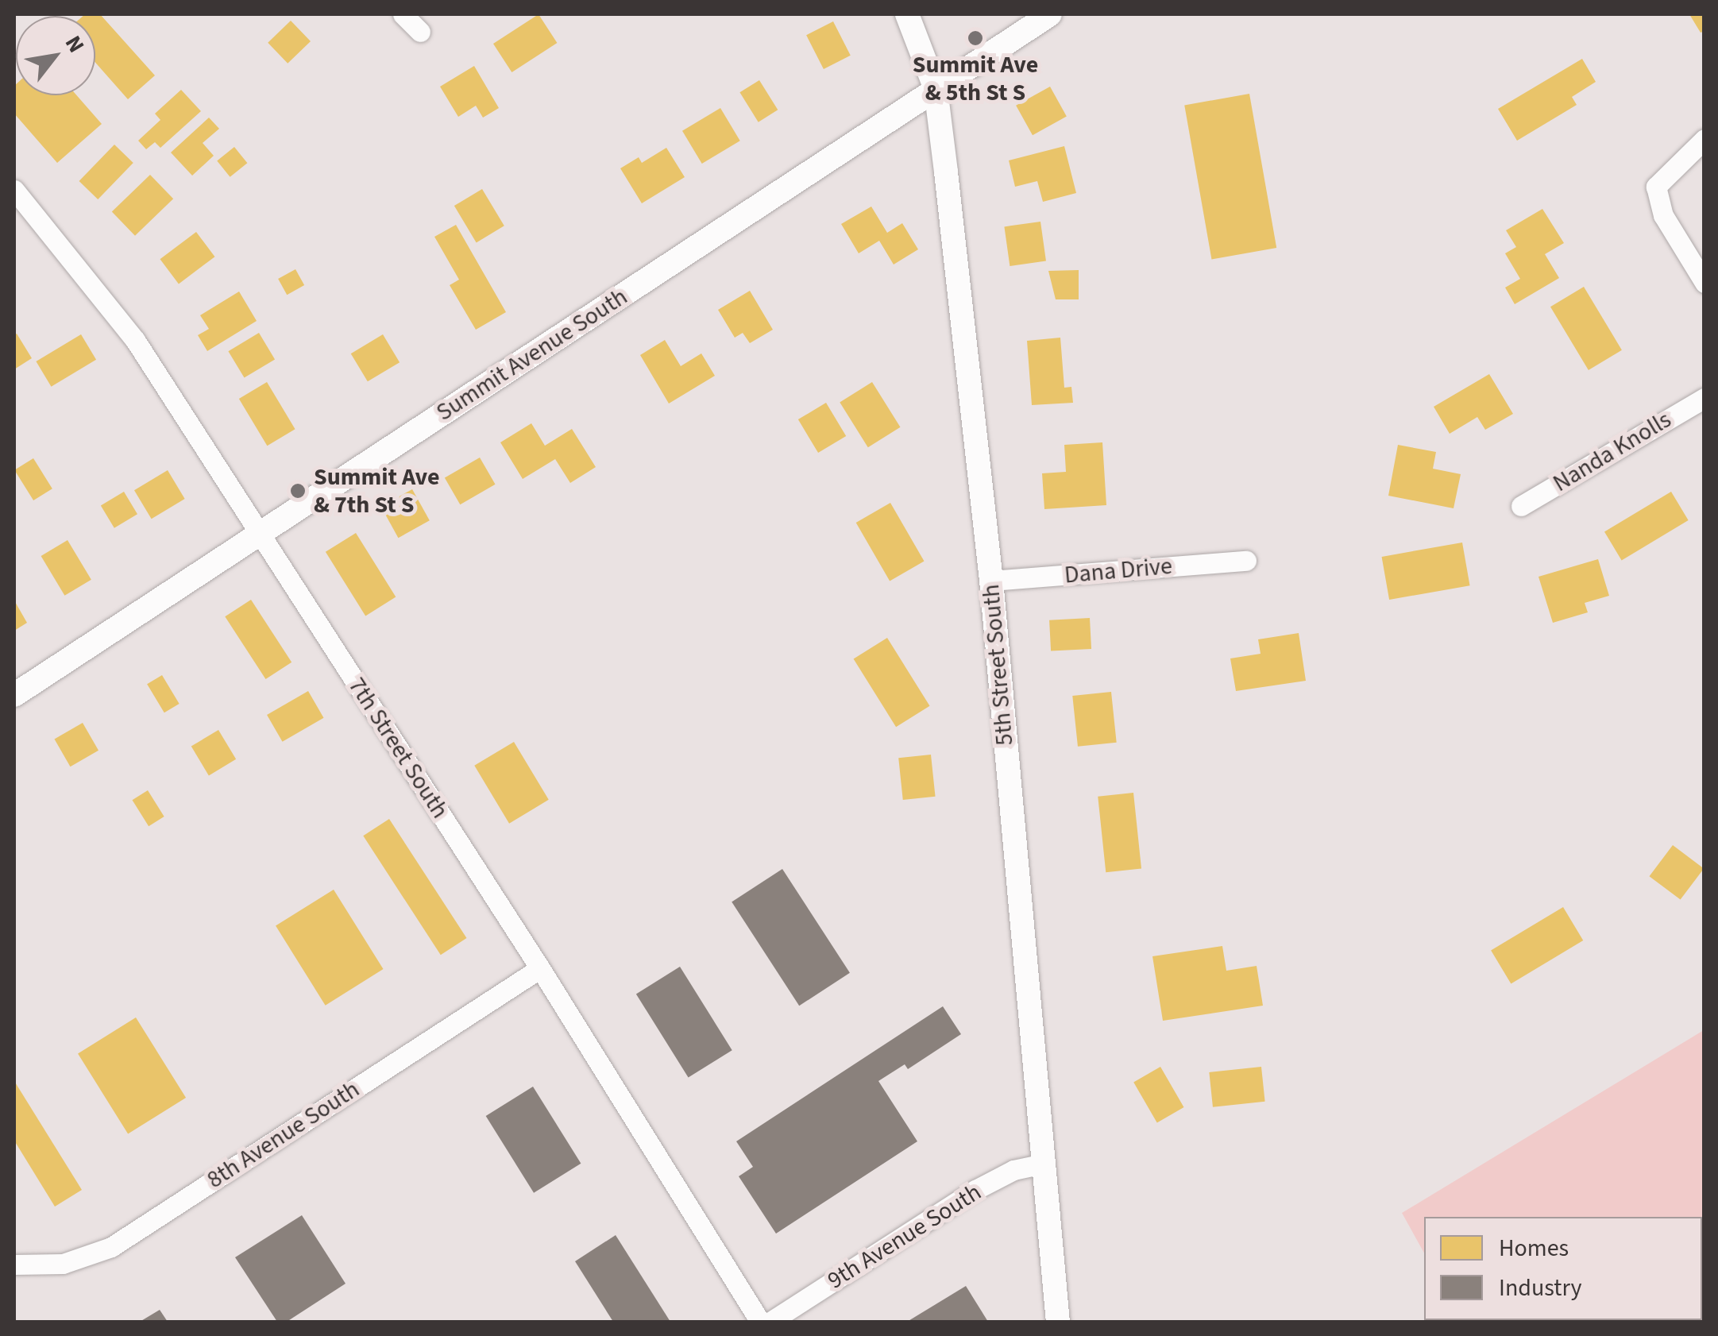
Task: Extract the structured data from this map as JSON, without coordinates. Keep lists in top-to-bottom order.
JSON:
{
  "streets": {
    "street": [
      "Summit Avenue South",
      "Nanda Knolls",
      "Dana Drive",
      "5th Street South",
      "7th Street South",
      "8th Avenue South",
      "9th Avenue South"
    ]
  },
  "crossings": [
    ["Summit Avenue South", "5th Street South"],
    ["Summit Avenue South", "7th Street South"],
    ["Dana Drive", "5th Street South"],
    ["5th Street South", "9th Avenue South"],
    ["7th Street South", "8th Avenue South"]
  ],
  "places": ["Summit Ave & 5th St S", "Summit Ave & 7th St S"],
  "legend": ["Homes", "Industry"],
  "north": "top right"
}
